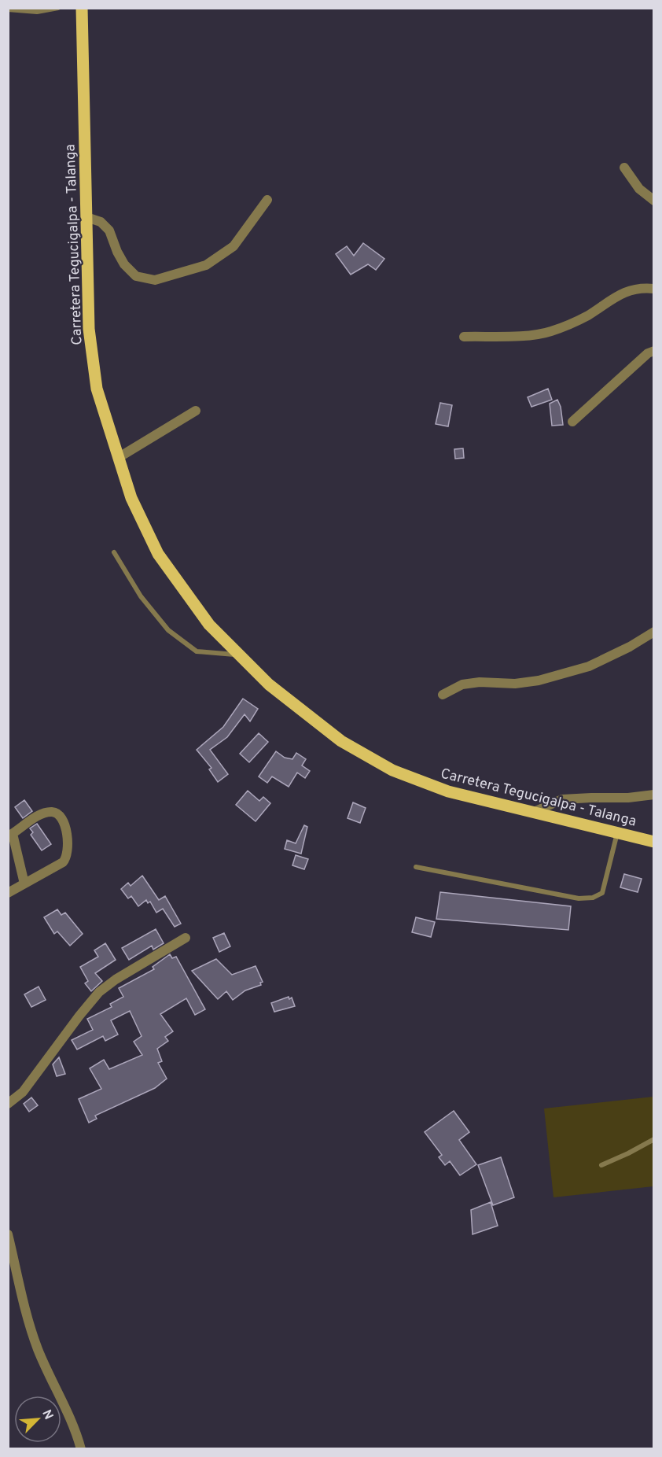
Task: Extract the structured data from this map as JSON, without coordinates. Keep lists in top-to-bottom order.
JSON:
{
  "streets": {
    "main road": ["Carretera Tegucigalpa - Talanga"]
  },
  "north": "top right"
}
